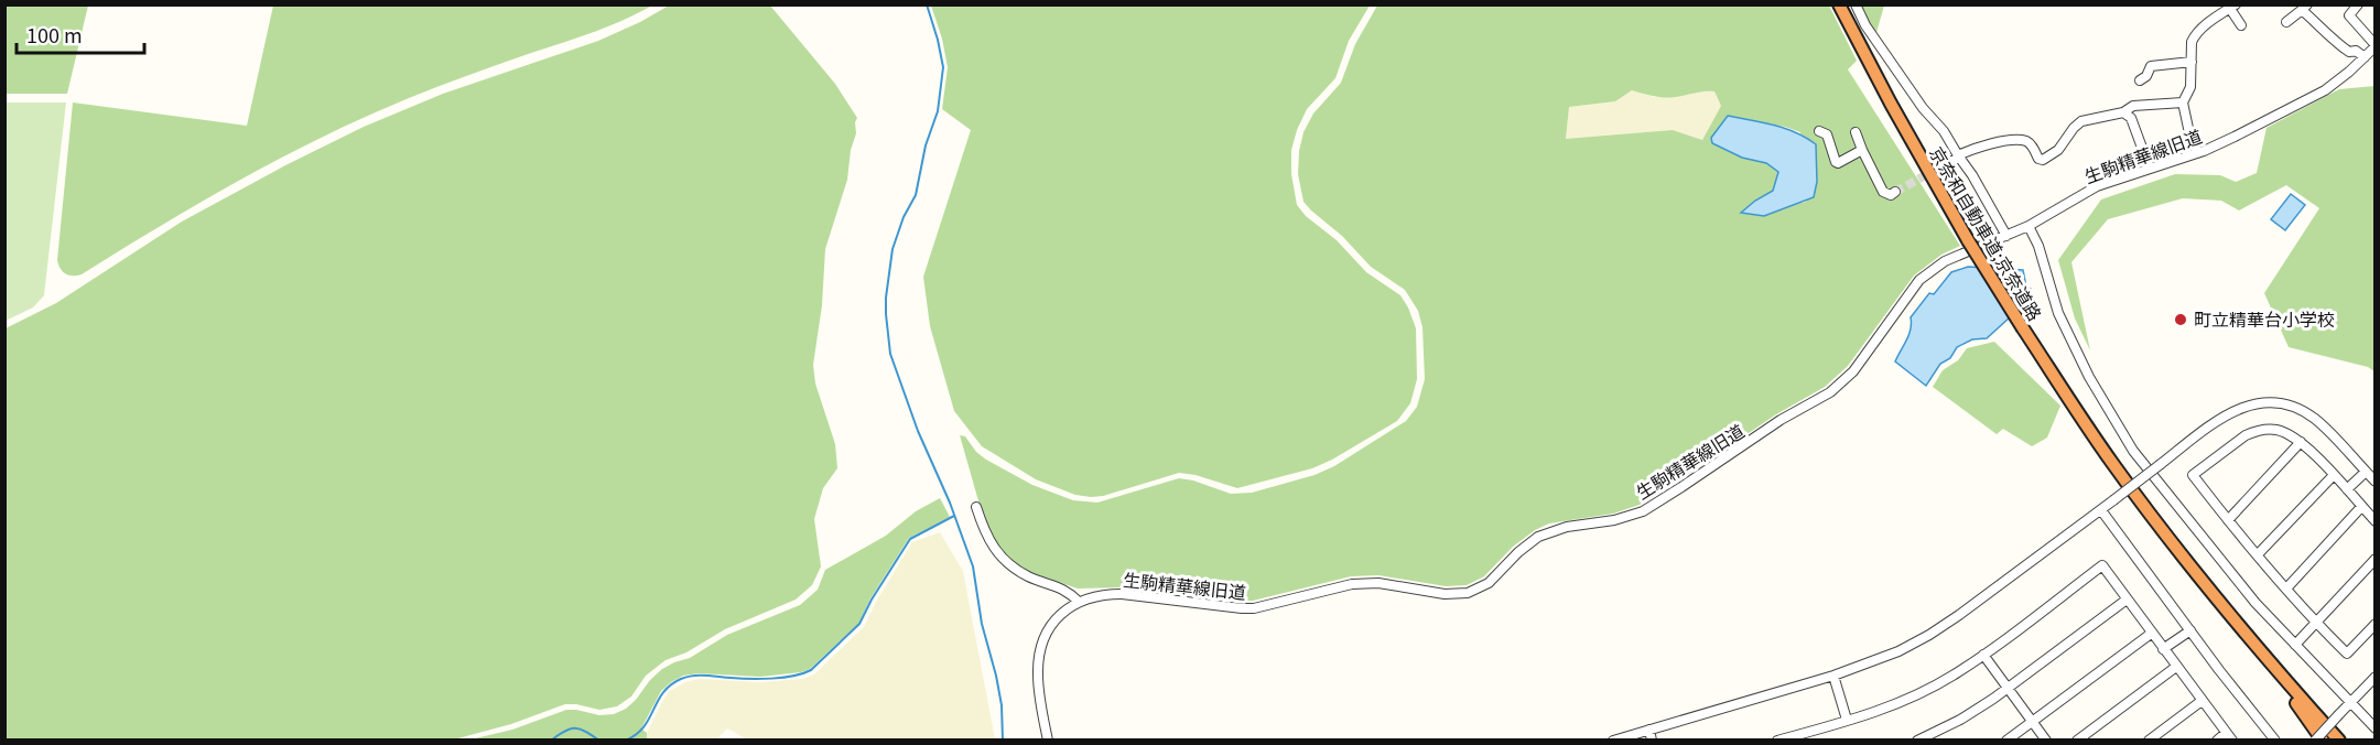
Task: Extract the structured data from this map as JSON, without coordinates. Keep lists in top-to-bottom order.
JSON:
{
  "streets": {
    "highway": ["京奈和自動車道;京奈道路"],
    "street": ["生駒精華線旧道"]
  },
  "places": ["町立精華台小学校"],
  "scale_bar": "100 m"
}
